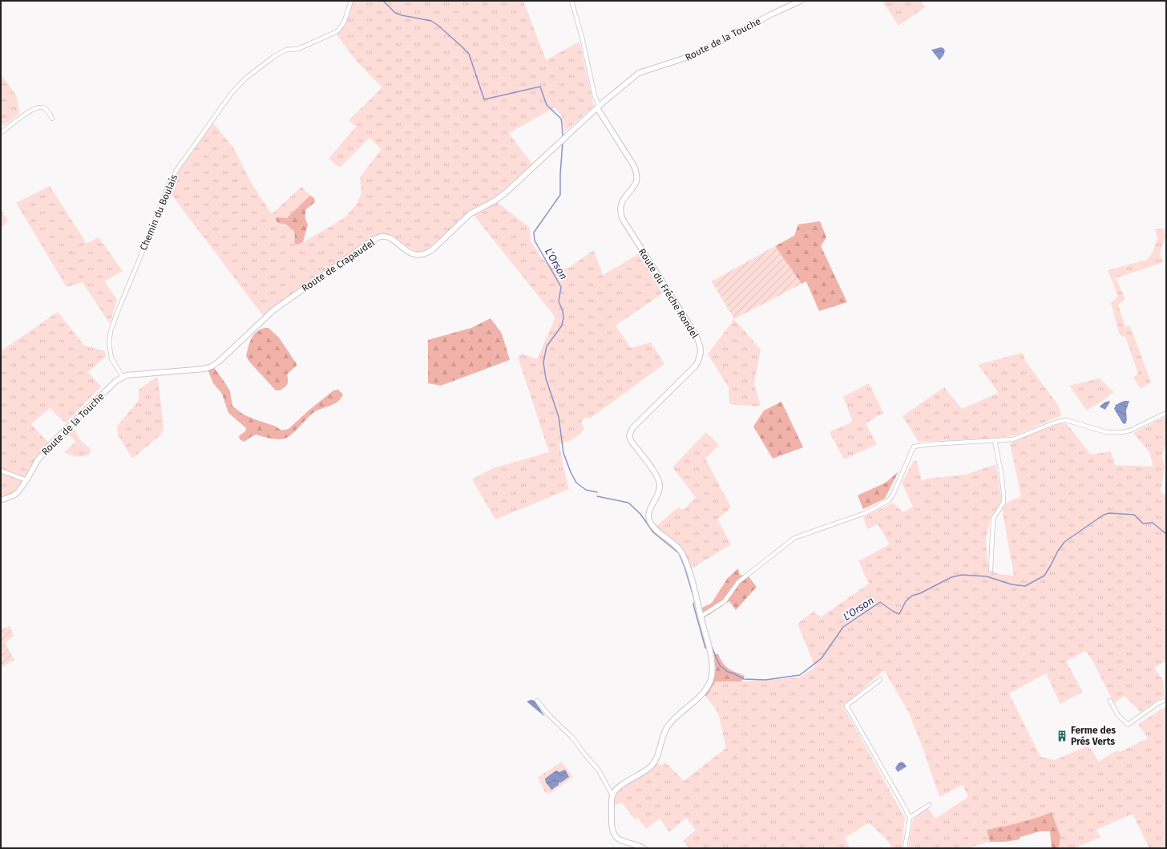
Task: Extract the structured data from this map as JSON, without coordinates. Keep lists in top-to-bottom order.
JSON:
{
  "streets": {
    "street": [
      "Route de la Touche",
      "Chemin du Boulais",
      "Route de Crapaudel",
      "Route du Frêche Rondel"
    ]
  },
  "crossings": [
    ["Route de la Touche", "Chemin du Boulais"],
    ["Route de la Touche", "Route de Crapaudel"],
    ["Route de la Touche", "Route du Frêche Rondel"],
    ["Chemin du Boulais", "Route de Crapaudel"],
    ["Route de Crapaudel", "Route du Frêche Rondel"]
  ],
  "water": ["L’Orson"],
  "places": {
    "building": ["Ferme des Prés Verts"]
  }
}
